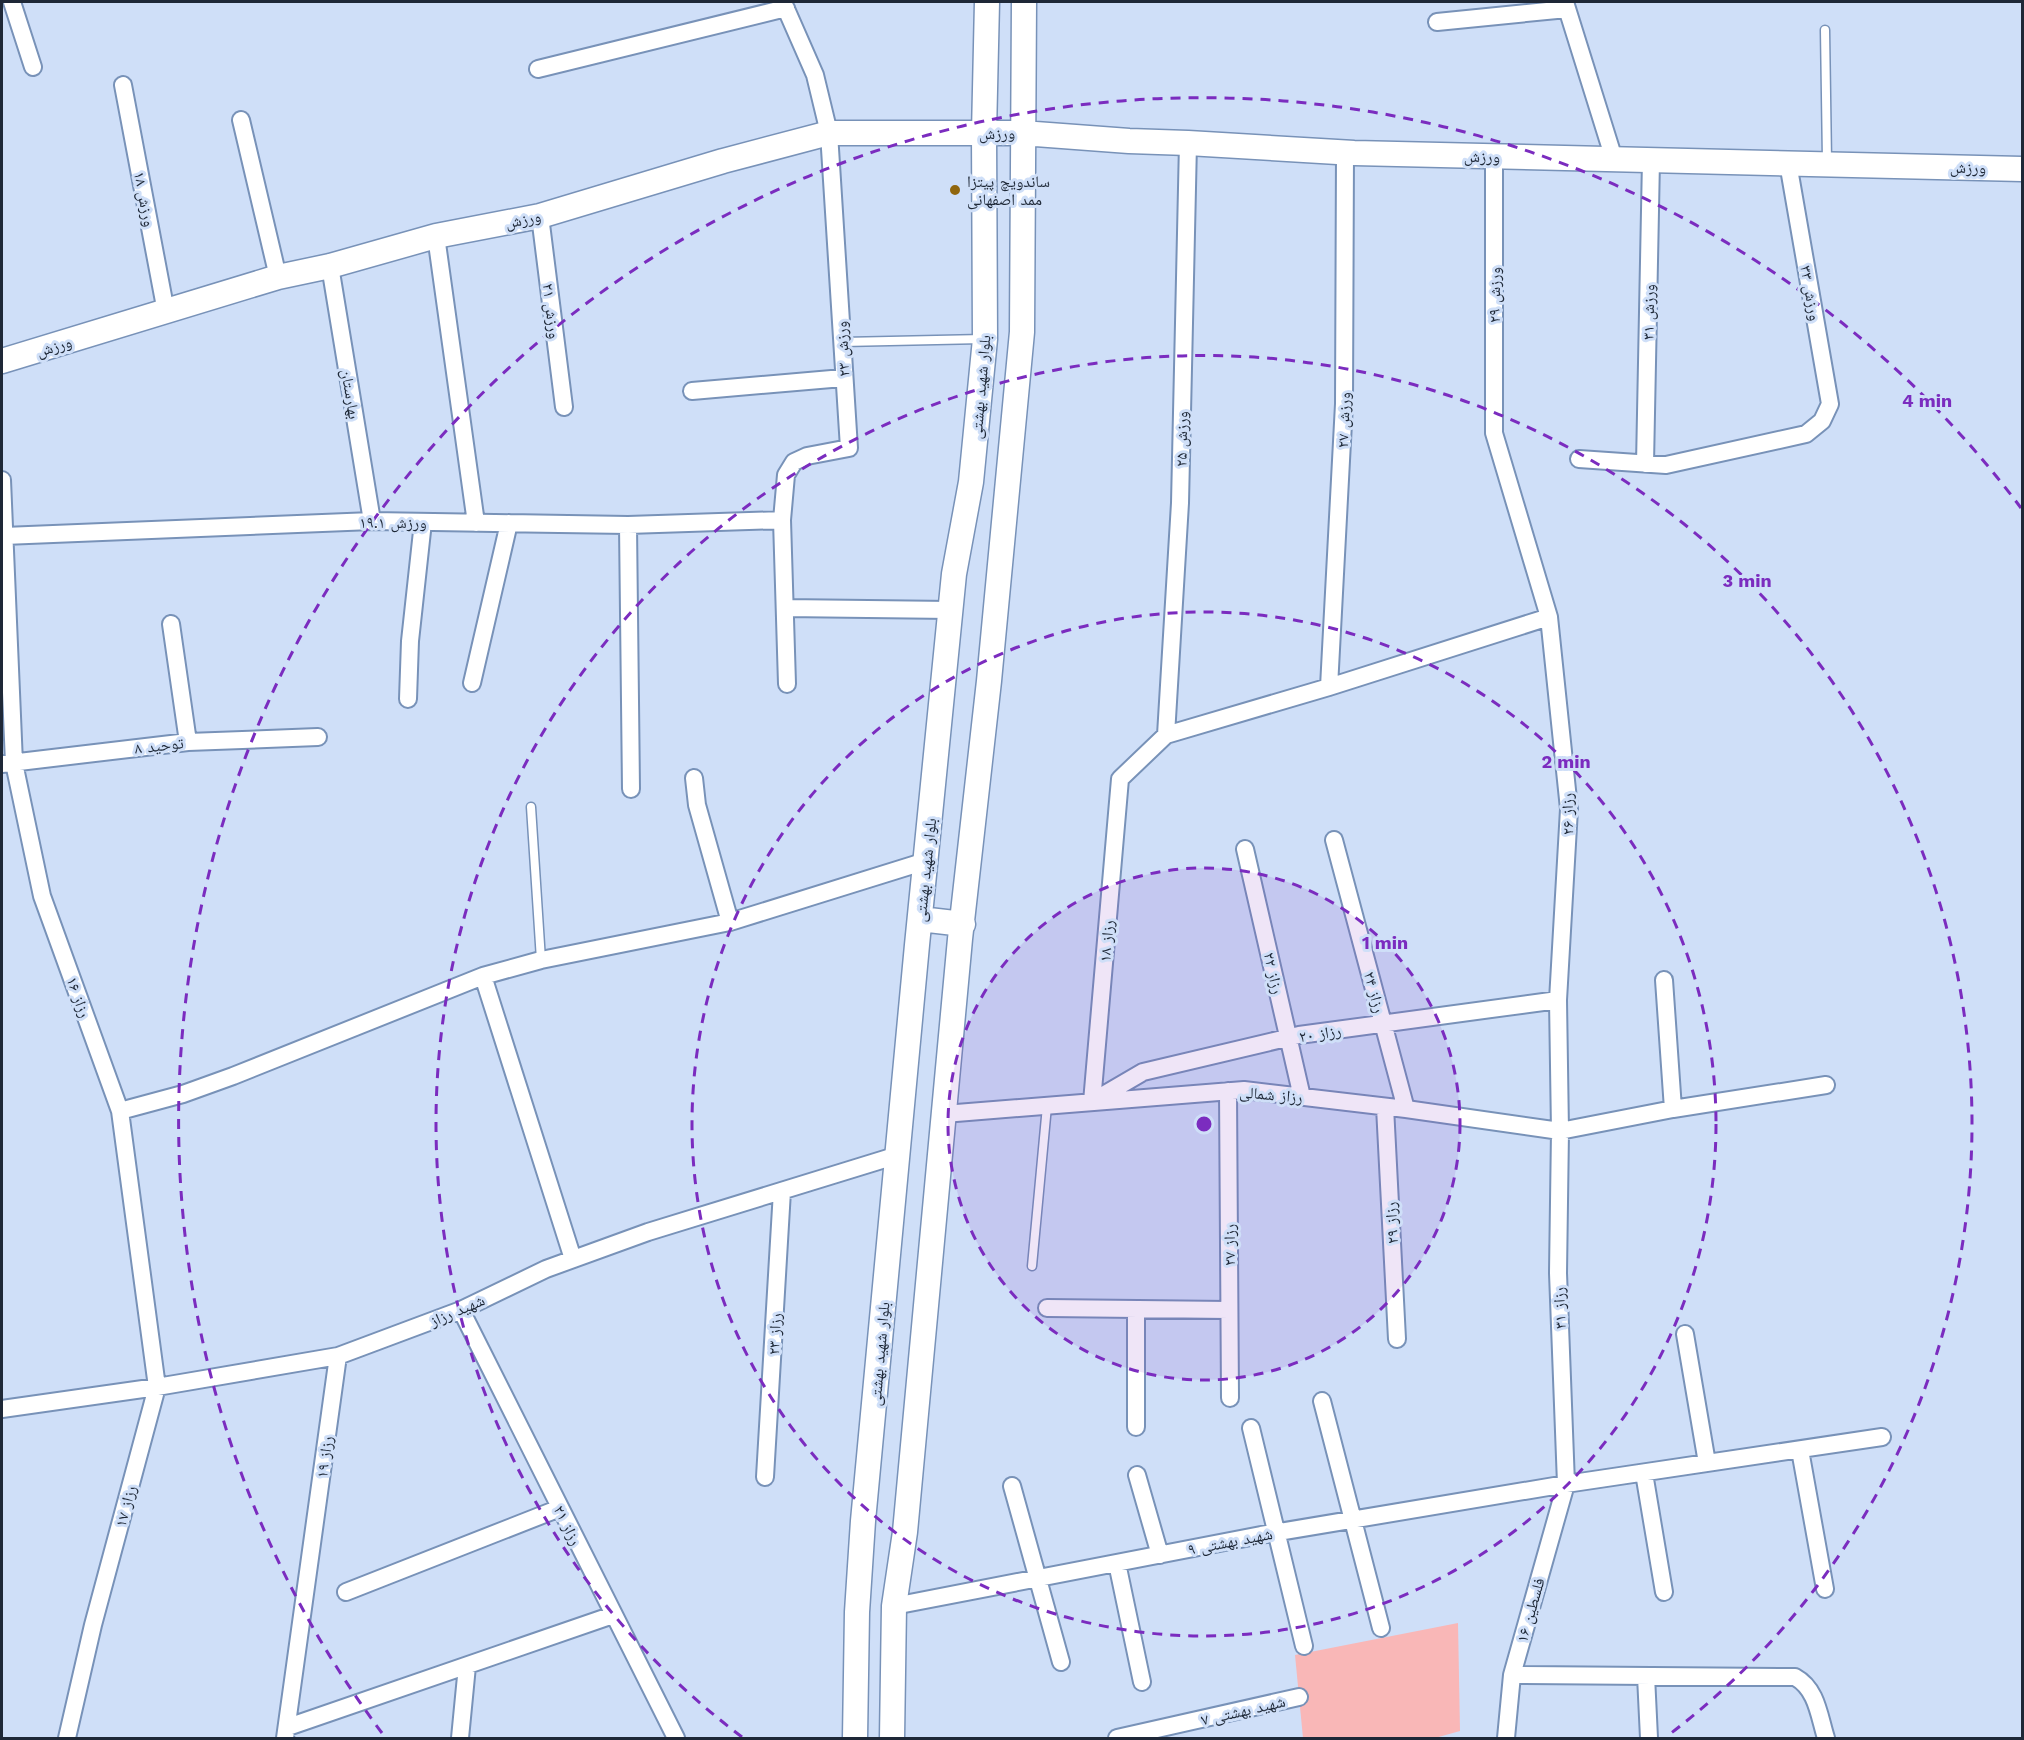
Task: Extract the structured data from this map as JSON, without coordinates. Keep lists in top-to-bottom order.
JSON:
{
  "streets": {
    "main road": ["ورزش", "بلوار شهید بهشتی"],
    "street": [
      "ورزش ۱۸",
      "ورزش ۳۳",
      "ورزش ۲۹",
      "ورزش ۲۱",
      "ورزش ۳۱",
      "ورزش ۲۳",
      "بهارستان",
      "ورزش ۲۷",
      "ورزش ۲۵",
      "ورزش ۱۹.۱",
      "توحید ۸",
      "رزاز ۲۶",
      "رزاز ۱۸",
      "رزاز ۲۲",
      "رزاز ۲۴",
      "رزاز ۱۶",
      "رزاز ۲۰",
      "رزاز شمالی",
      "رزاز ۲۹",
      "رزاز ۲۷",
      "رزاز ۳۱",
      "شهید رزاز",
      "رزاز ۲۳",
      "رزاز ۱۹",
      "رزاز ۱۷",
      "رزاز ۲۱",
      "شهید بهشتی ۹",
      "فلسطین ۱۶",
      "شهید بهشتی ۷"
    ]
  },
  "crossings": [
    ["ورزش", "ورزش ۱۸"],
    ["ورزش", "ورزش ۳۳"],
    ["ورزش", "ورزش ۲۹"],
    ["ورزش", "ورزش ۲۱"],
    ["ورزش", "ورزش ۳۱"],
    ["ورزش", "ورزش ۲۳"],
    ["ورزش", "بلوار شهید بهشتی"],
    ["ورزش", "بهارستان"],
    ["ورزش", "ورزش ۲۷"],
    ["ورزش", "ورزش ۲۵"],
    ["ورزش ۳۳", "ورزش ۳۱"],
    ["ورزش ۲۹", "رزاز ۲۶"],
    ["ورزش ۲۳", "ورزش ۱۹.۱"],
    ["بلوار شهید بهشتی", "شهید رزاز"],
    ["بهارستان", "ورزش ۱۹.۱"],
    ["ورزش ۲۵", "رزاز ۱۸"],
    ["ورزش ۱۹.۱", "رزاز ۱۶"],
    ["توحید ۸", "رزاز ۱۶"],
    ["رزاز ۲۶", "رزاز ۲۰"],
    ["رزاز ۲۶", "رزاز شمالی"],
    ["رزاز ۲۶", "رزاز ۳۱"],
    ["رزاز ۱۸", "رزاز ۲۰"],
    ["رزاز ۱۸", "رزاز شمالی"],
    ["رزاز ۲۲", "رزاز ۲۰"],
    ["رزاز ۲۲", "رزاز شمالی"],
    ["رزاز ۲۴", "رزاز ۲۰"],
    ["رزاز ۲۴", "رزاز شمالی"],
    ["رزاز ۱۶", "شهید رزاز"],
    ["رزاز ۱۶", "رزاز ۱۷"],
    ["رزاز ۲۰", "رزاز شمالی"],
    ["رزاز شمالی", "رزاز ۲۹"],
    ["رزاز شمالی", "رزاز ۲۷"],
    ["رزاز شمالی", "رزاز ۳۱"],
    ["رزاز ۳۱", "شهید بهشتی ۹"],
    ["رزاز ۳۱", "فلسطین ۱۶"],
    ["شهید رزاز", "رزاز ۲۳"],
    ["شهید رزاز", "رزاز ۱۹"],
    ["شهید رزاز", "رزاز ۱۷"],
    ["شهید رزاز", "رزاز ۲۱"],
    ["شهید بهشتی ۹", "فلسطین ۱۶"]
  ],
  "places": ["ساندویچ پیتزا ممد اصفهانی"],
  "rings": [
    "4 min",
    "3 min",
    "2 min",
    "1 min"
  ]
}
